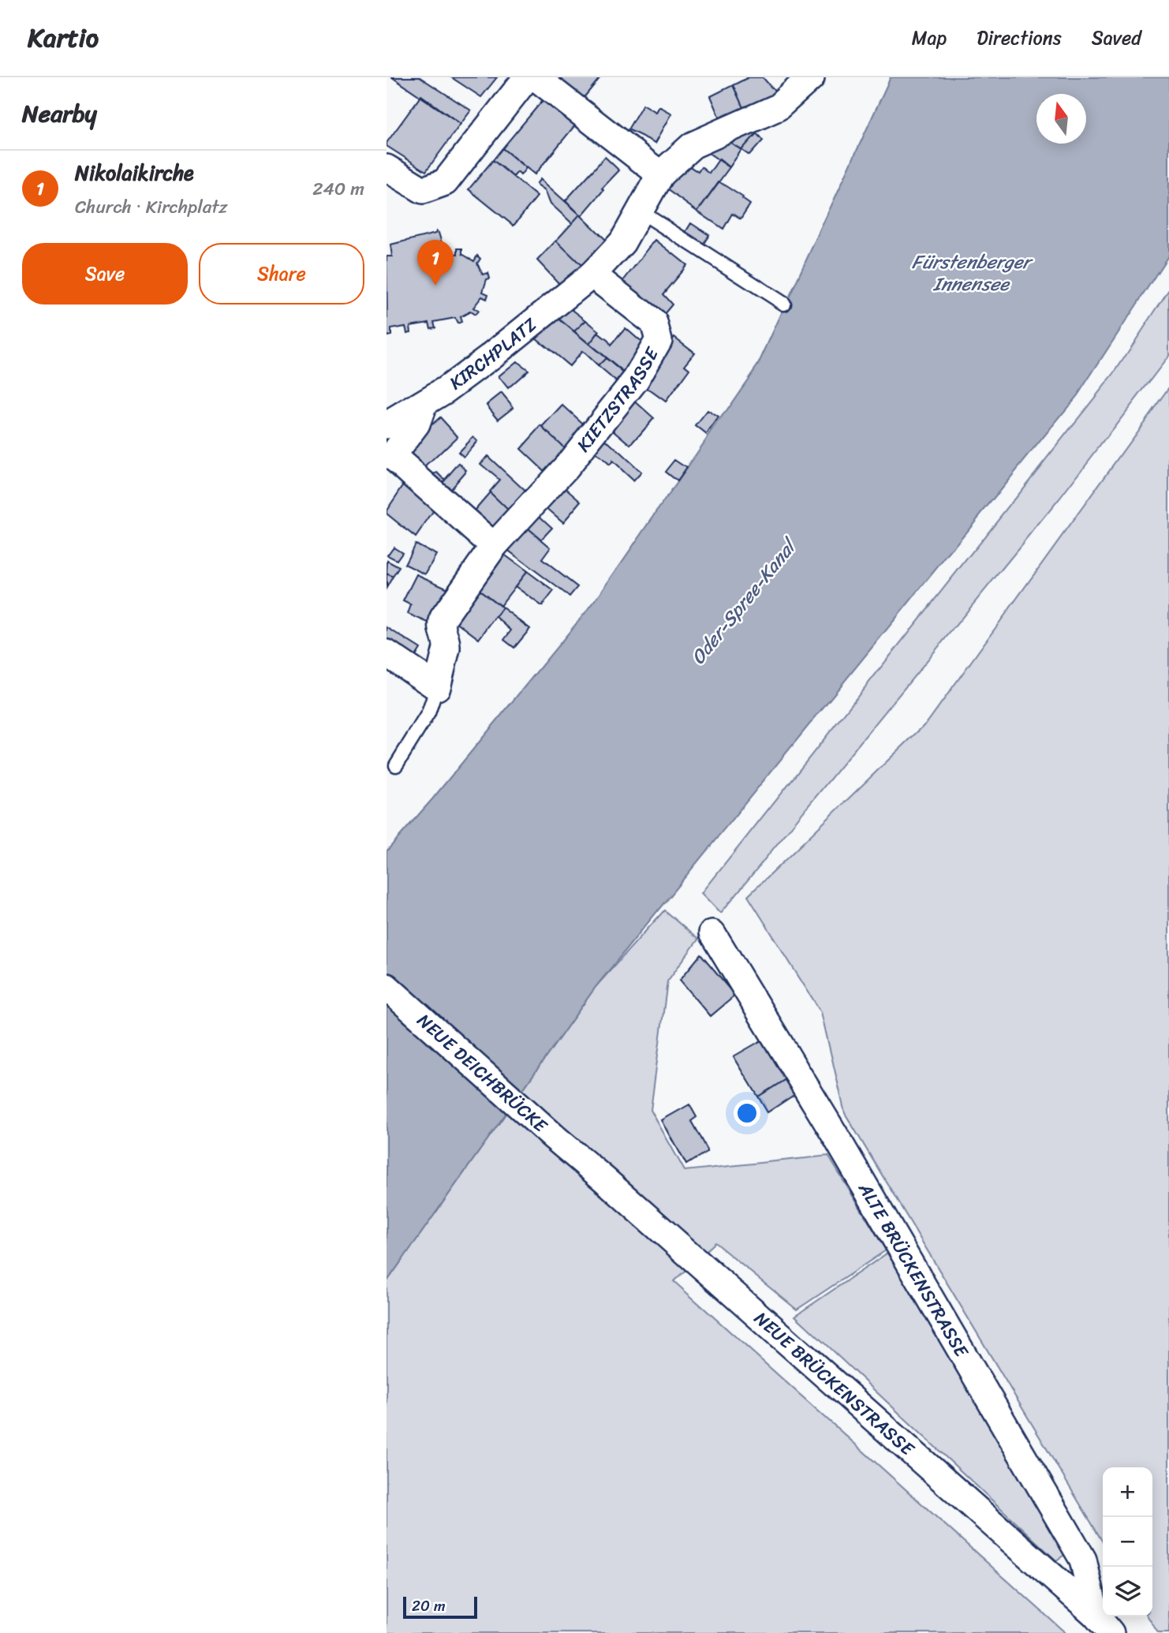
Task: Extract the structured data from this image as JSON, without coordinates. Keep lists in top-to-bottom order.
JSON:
{
  "streets": {
    "street": [
      "KIRCHPLATZ",
      "KIETZSTRASSE",
      "NEUE DEICHBRÜCKE",
      "ALTE BRÜCKENSTRASSE",
      "NEUE BRÜCKENSTRASSE"
    ]
  },
  "crossings": [
    ["KIRCHPLATZ", "KIETZSTRASSE"],
    ["NEUE DEICHBRÜCKE", "NEUE BRÜCKENSTRASSE"],
    ["ALTE BRÜCKENSTRASSE", "NEUE BRÜCKENSTRASSE"]
  ],
  "water": ["Fürstenberger Innensee", "Oder-Spree-Kanal"],
  "scale_bar": "20 m",
  "north": "top",
  "page": {
    "header": "Kartio",
    "nav": ["Map", "Directions", "Saved"],
    "heading": "Nearby",
    "list": [
      {
        "mark": "1",
        "name": "Nikolaikirche",
        "note": "Church · Kirchplatz",
        "value": "240 m"
      }
    ],
    "buttons": ["Save", "Share"],
    "pins": "1",
    "map_buttons": ["+", "−"],
    "scale": "20 m"
  }
}
